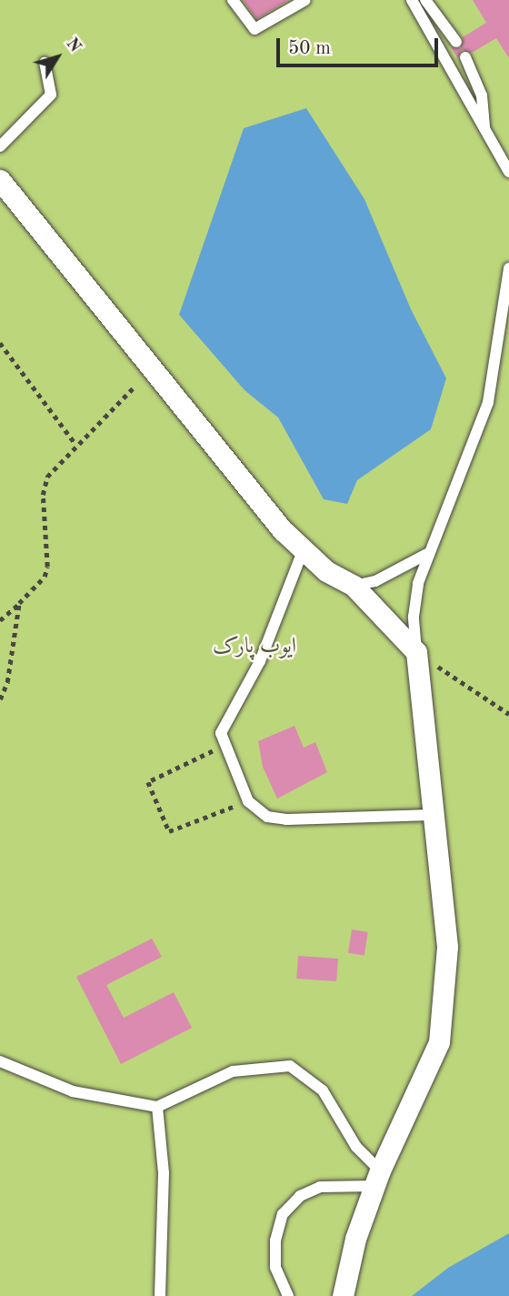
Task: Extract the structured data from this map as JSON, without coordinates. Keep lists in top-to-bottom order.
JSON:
{
  "parks": ["ایوب پارک"],
  "scale_bar": "50 m",
  "north": "top right"
}
